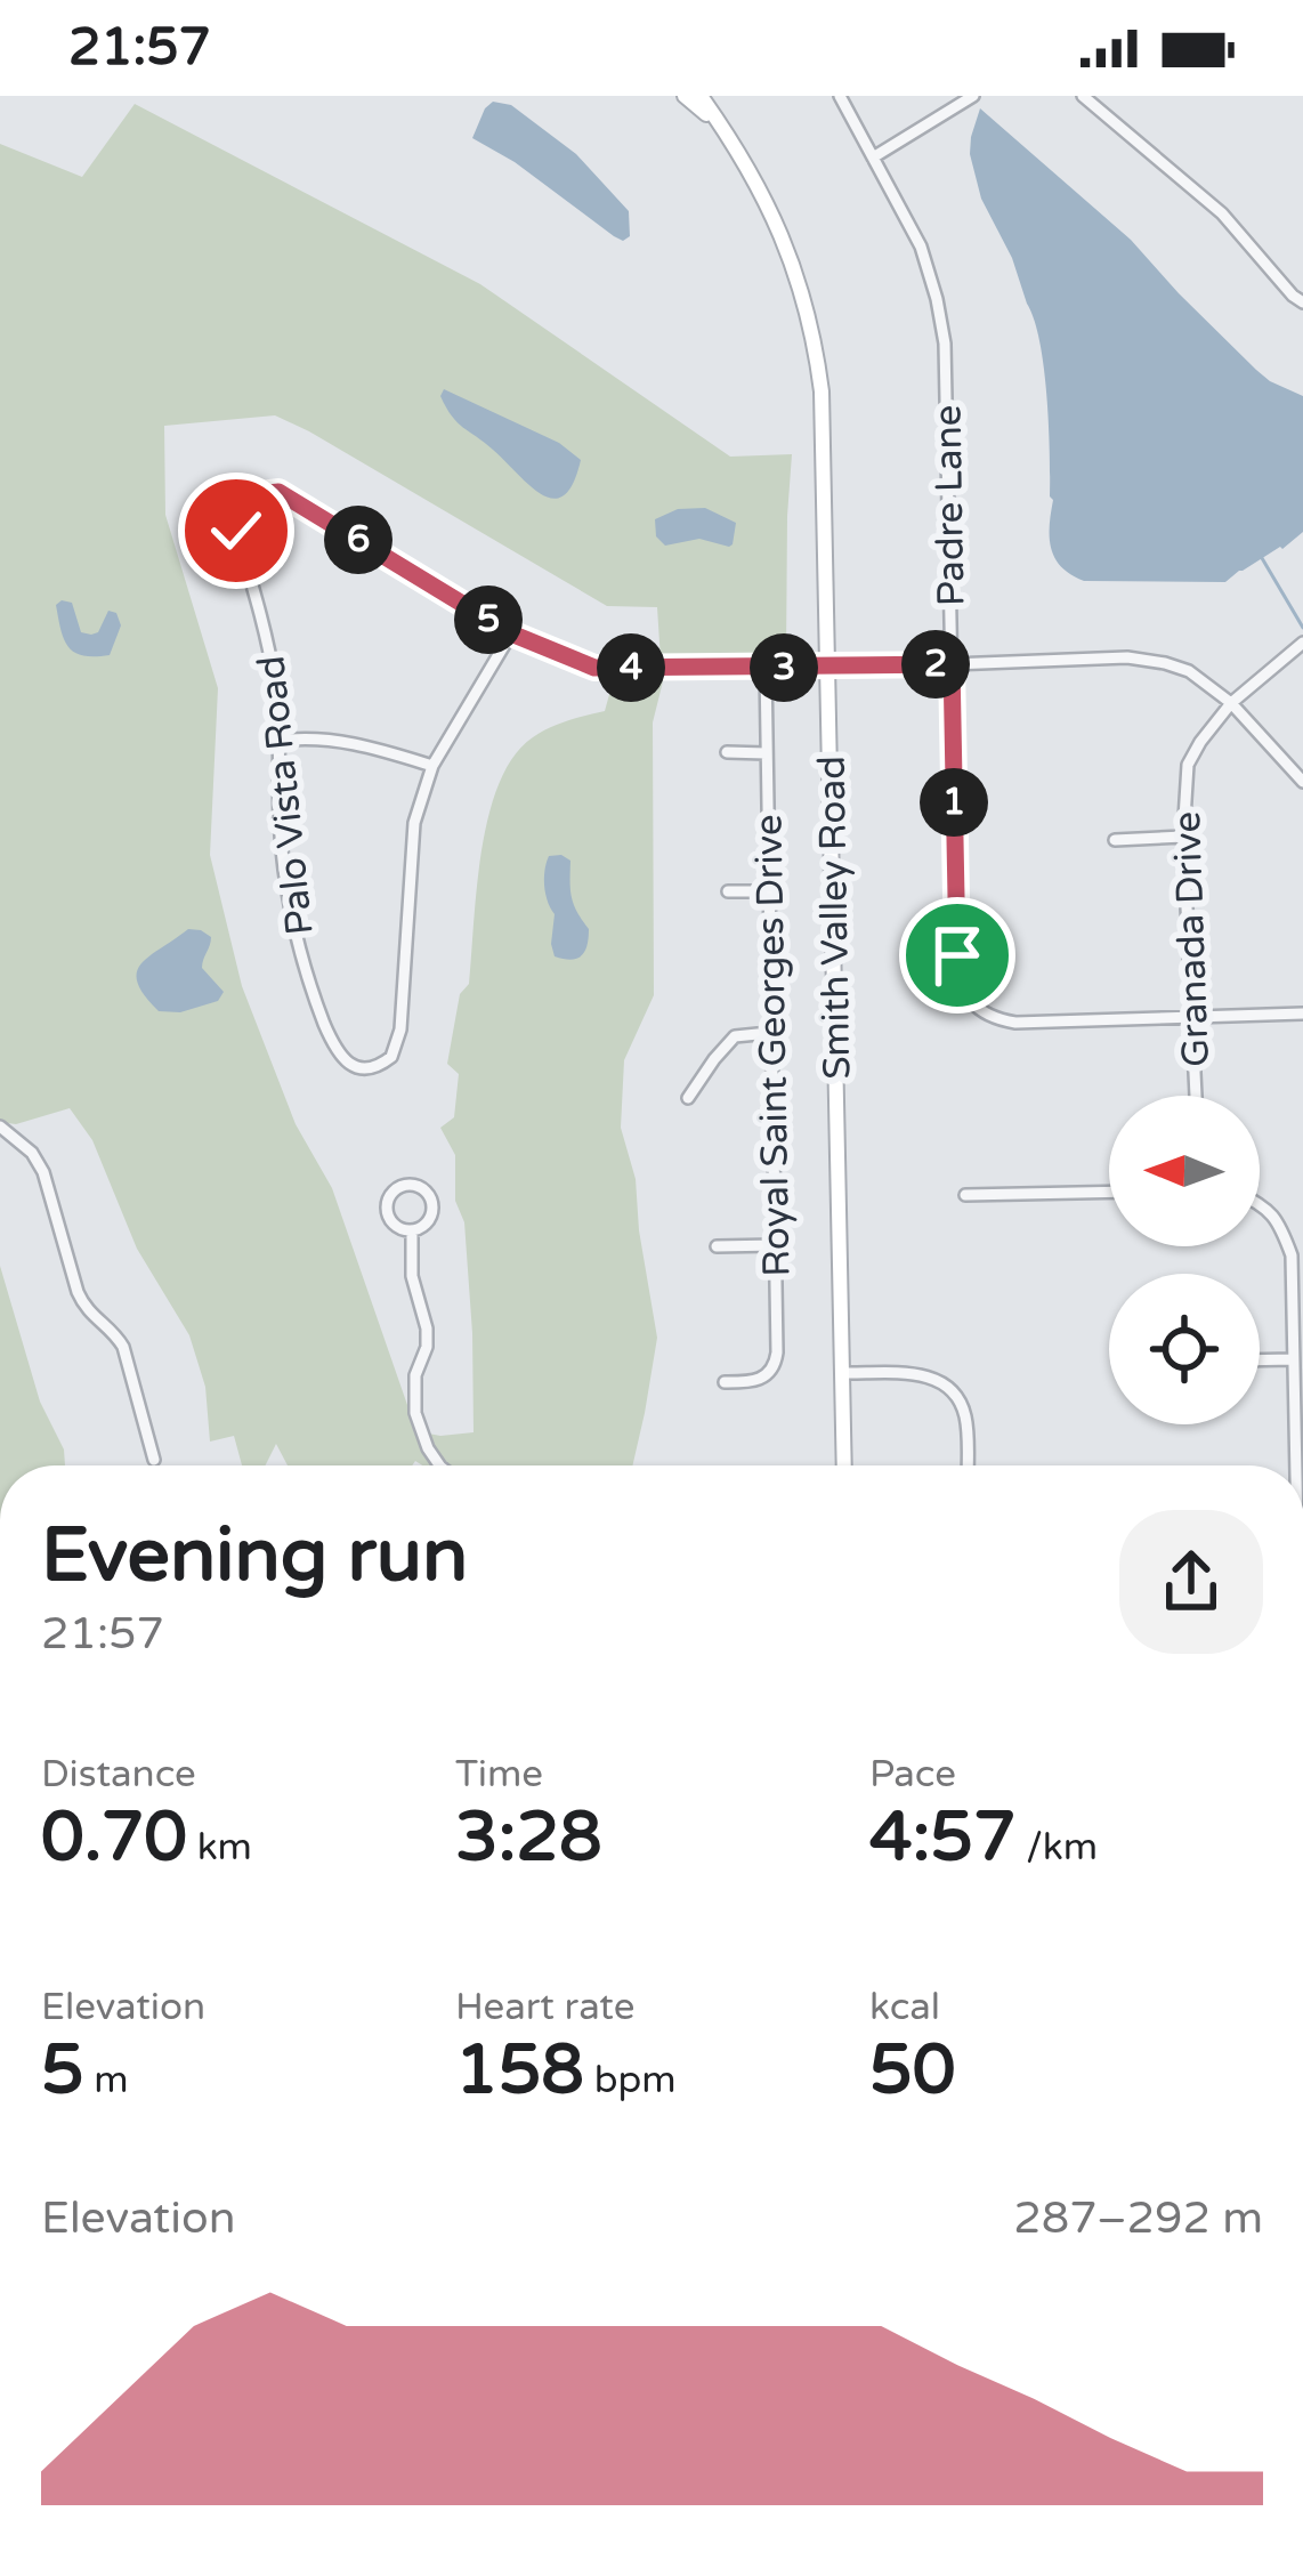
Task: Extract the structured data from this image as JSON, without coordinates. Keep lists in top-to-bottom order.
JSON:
{
  "streets": {
    "main road": ["Smith Valley Road"],
    "street": [
      "Padre Lane",
      "Palo Vista Road",
      "Granada Drive",
      "Royal Saint Georges Drive"
    ]
  },
  "crossings": [
    ["Padre Lane", "Granada Drive"]
  ],
  "north": "left",
  "page": {
    "status": "21:57",
    "pins": [
      "6",
      "5",
      "2",
      "3",
      "4",
      "1"
    ],
    "heading": ["Evening run", "21:57"],
    "stats": [
      ["Distance", "0.70 km"],
      ["Time", "3:28"],
      ["Pace", "4:57 /km"],
      ["Elevation", "5 m"],
      ["Heart rate", "158 bpm"],
      ["kcal", "50"]
    ],
    "chart": ["Elevation", "287–292 m"]
  }
}
